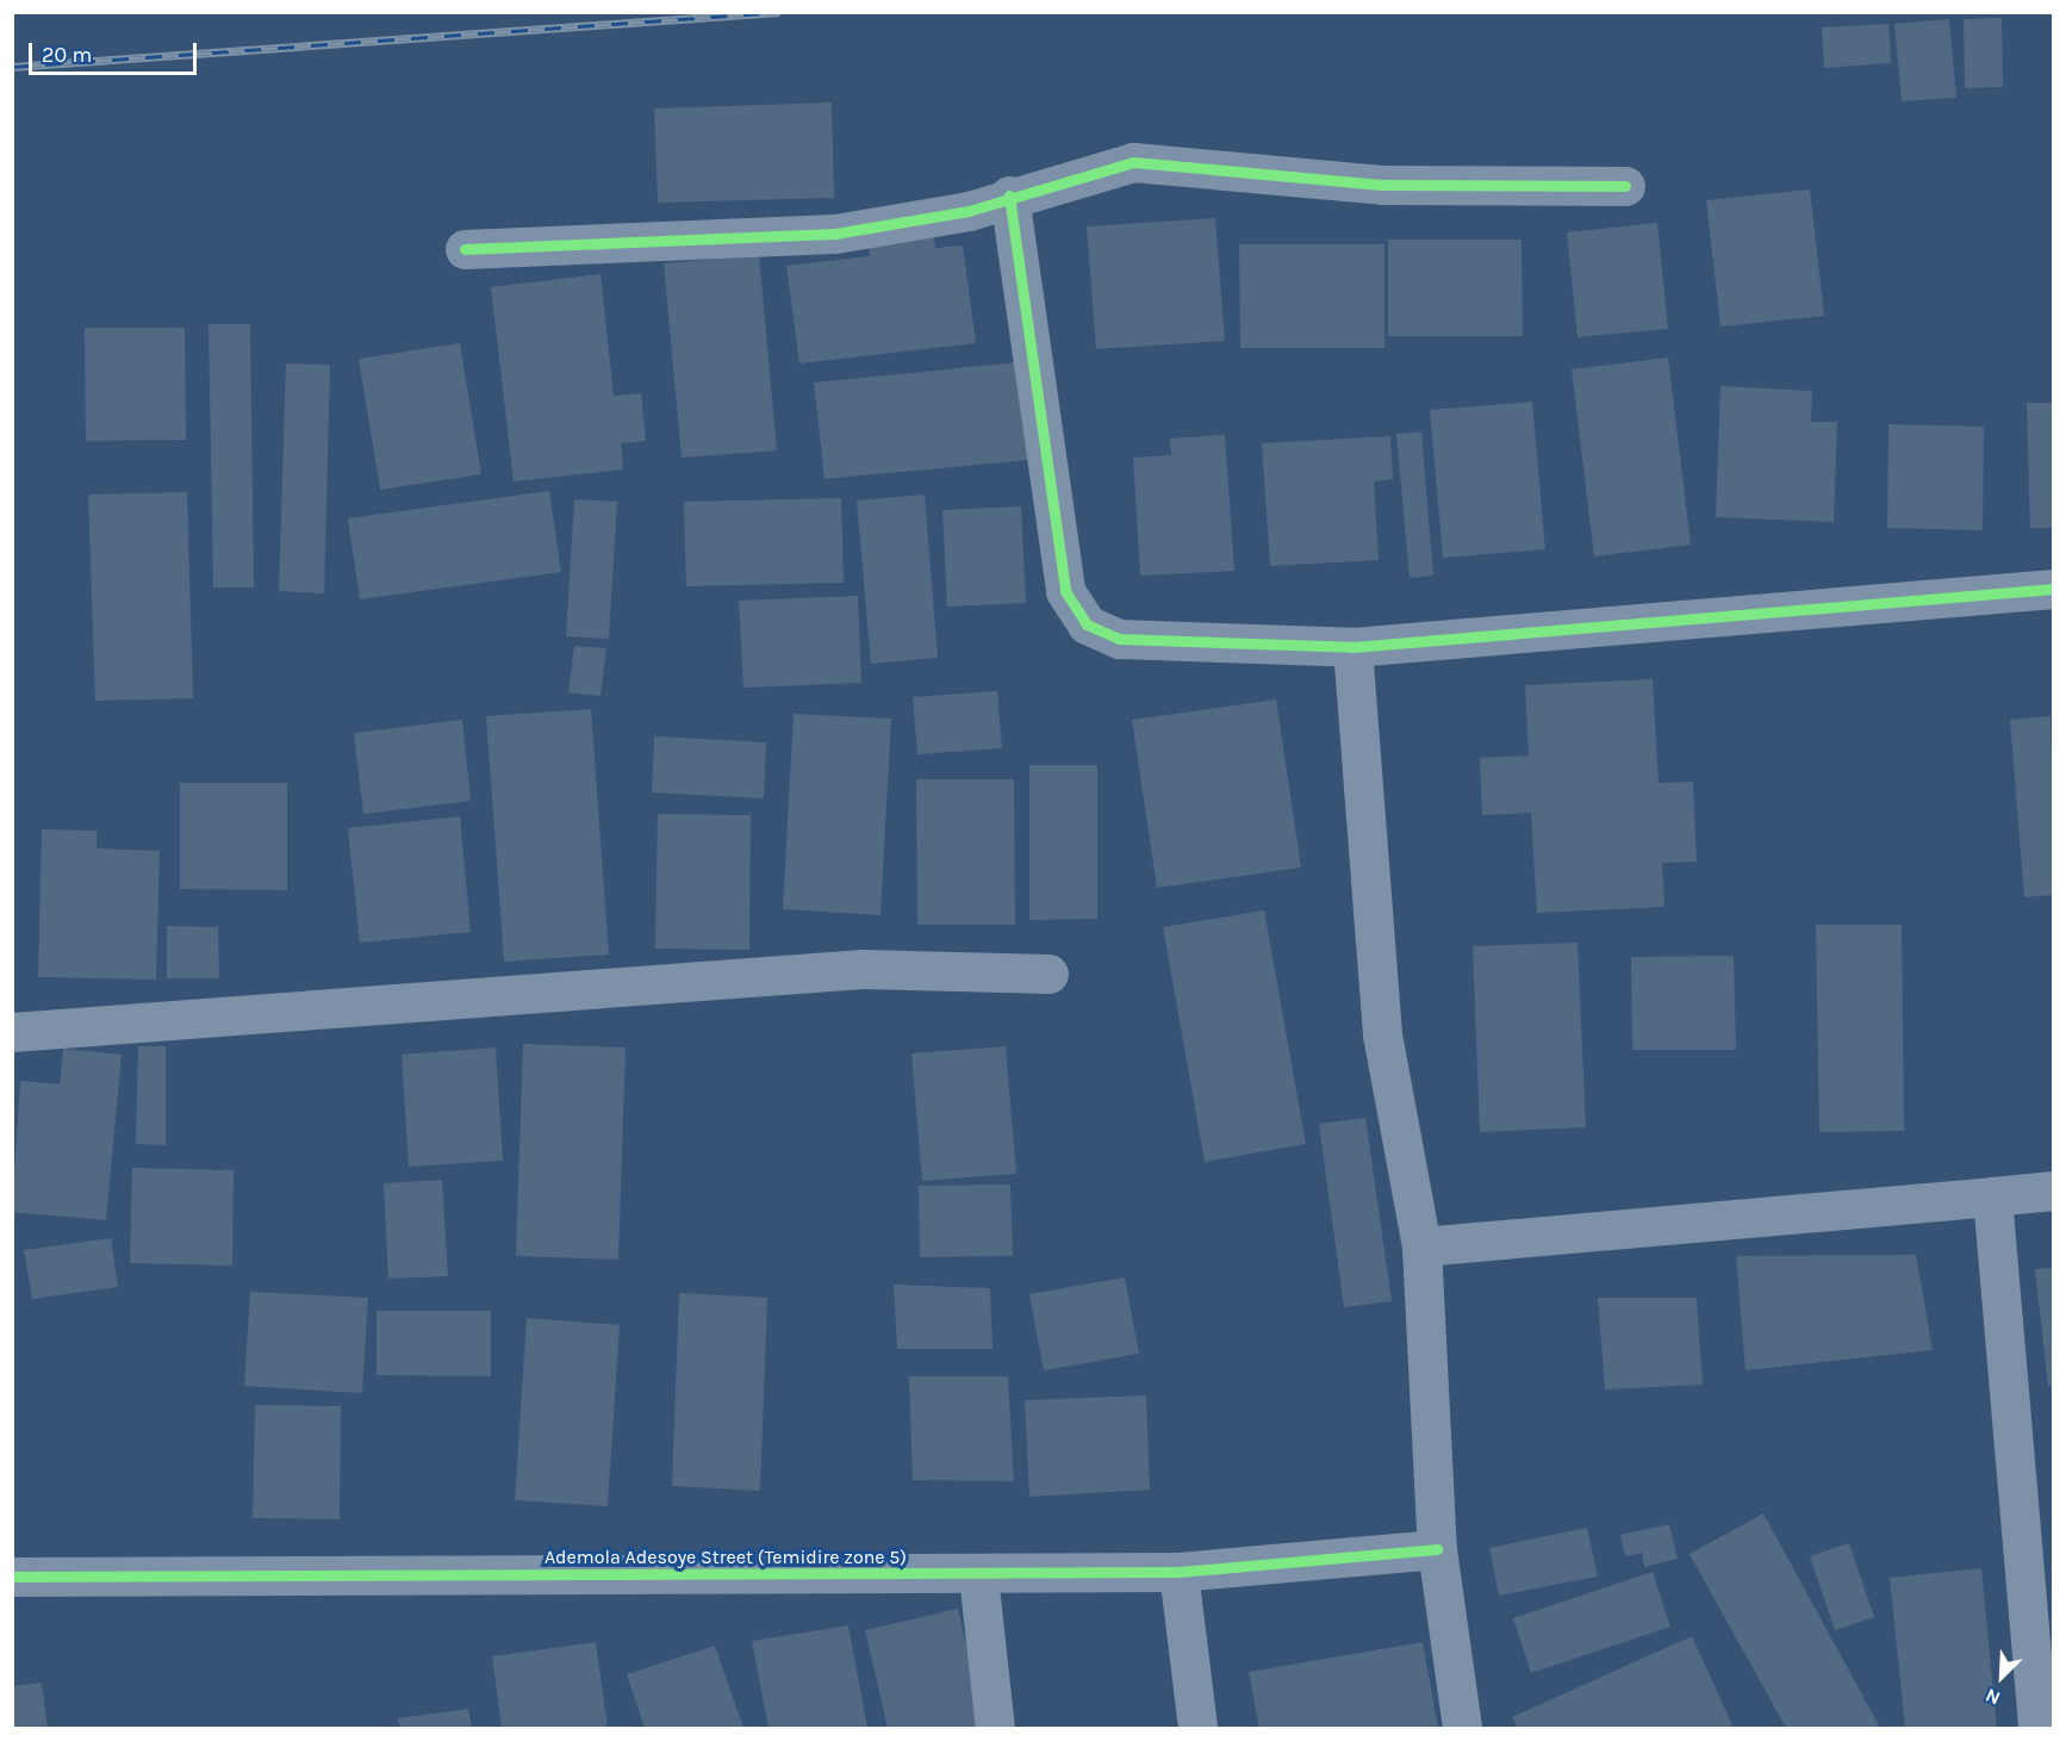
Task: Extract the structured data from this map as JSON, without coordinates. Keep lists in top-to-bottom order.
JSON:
{
  "streets": {
    "street": ["Ademola Adesoye Street (Temidire zone 5)"]
  },
  "scale_bar": "20 m",
  "north": "bottom left"
}
